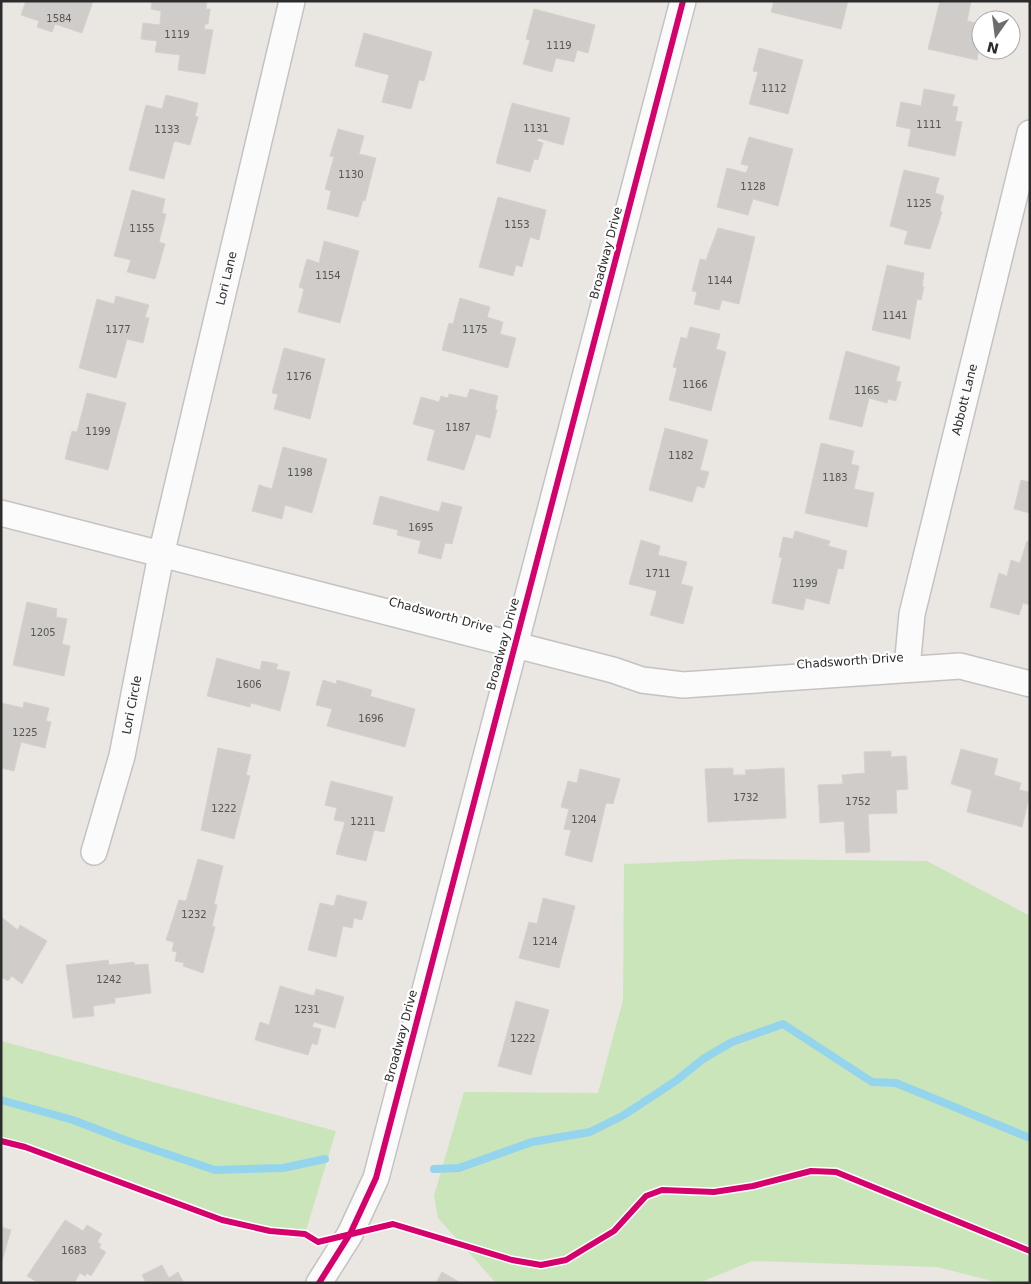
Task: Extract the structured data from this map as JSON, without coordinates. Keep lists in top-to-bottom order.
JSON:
{
  "streets": {
    "street": [
      "Broadway Drive",
      "Lori Lane",
      "Abbott Lane",
      "Chadsworth Drive",
      "Lori Circle"
    ]
  },
  "crossings": [
    ["Broadway Drive", "Chadsworth Drive"],
    ["Lori Lane", "Chadsworth Drive"],
    ["Lori Lane", "Lori Circle"],
    ["Abbott Lane", "Chadsworth Drive"],
    ["Chadsworth Drive", "Lori Circle"]
  ],
  "house_numbers": [
    "1584",
    "1119",
    "1119",
    "1112",
    "1111",
    "1131",
    "1133",
    "1130",
    "1128",
    "1125",
    "1153",
    "1155",
    "1154",
    "1144",
    "1141",
    "1177",
    "1175",
    "1176",
    "1166",
    "1165",
    "1187",
    "1199",
    "1182",
    "1198",
    "1183",
    "1695",
    "1711",
    "1199",
    "1205",
    "1606",
    "1696",
    "1225",
    "1732",
    "1752",
    "1222",
    "1204",
    "1211",
    "1232",
    "1214",
    "1242",
    "1231",
    "1222",
    "1683"
  ],
  "north": "bottom"
}
